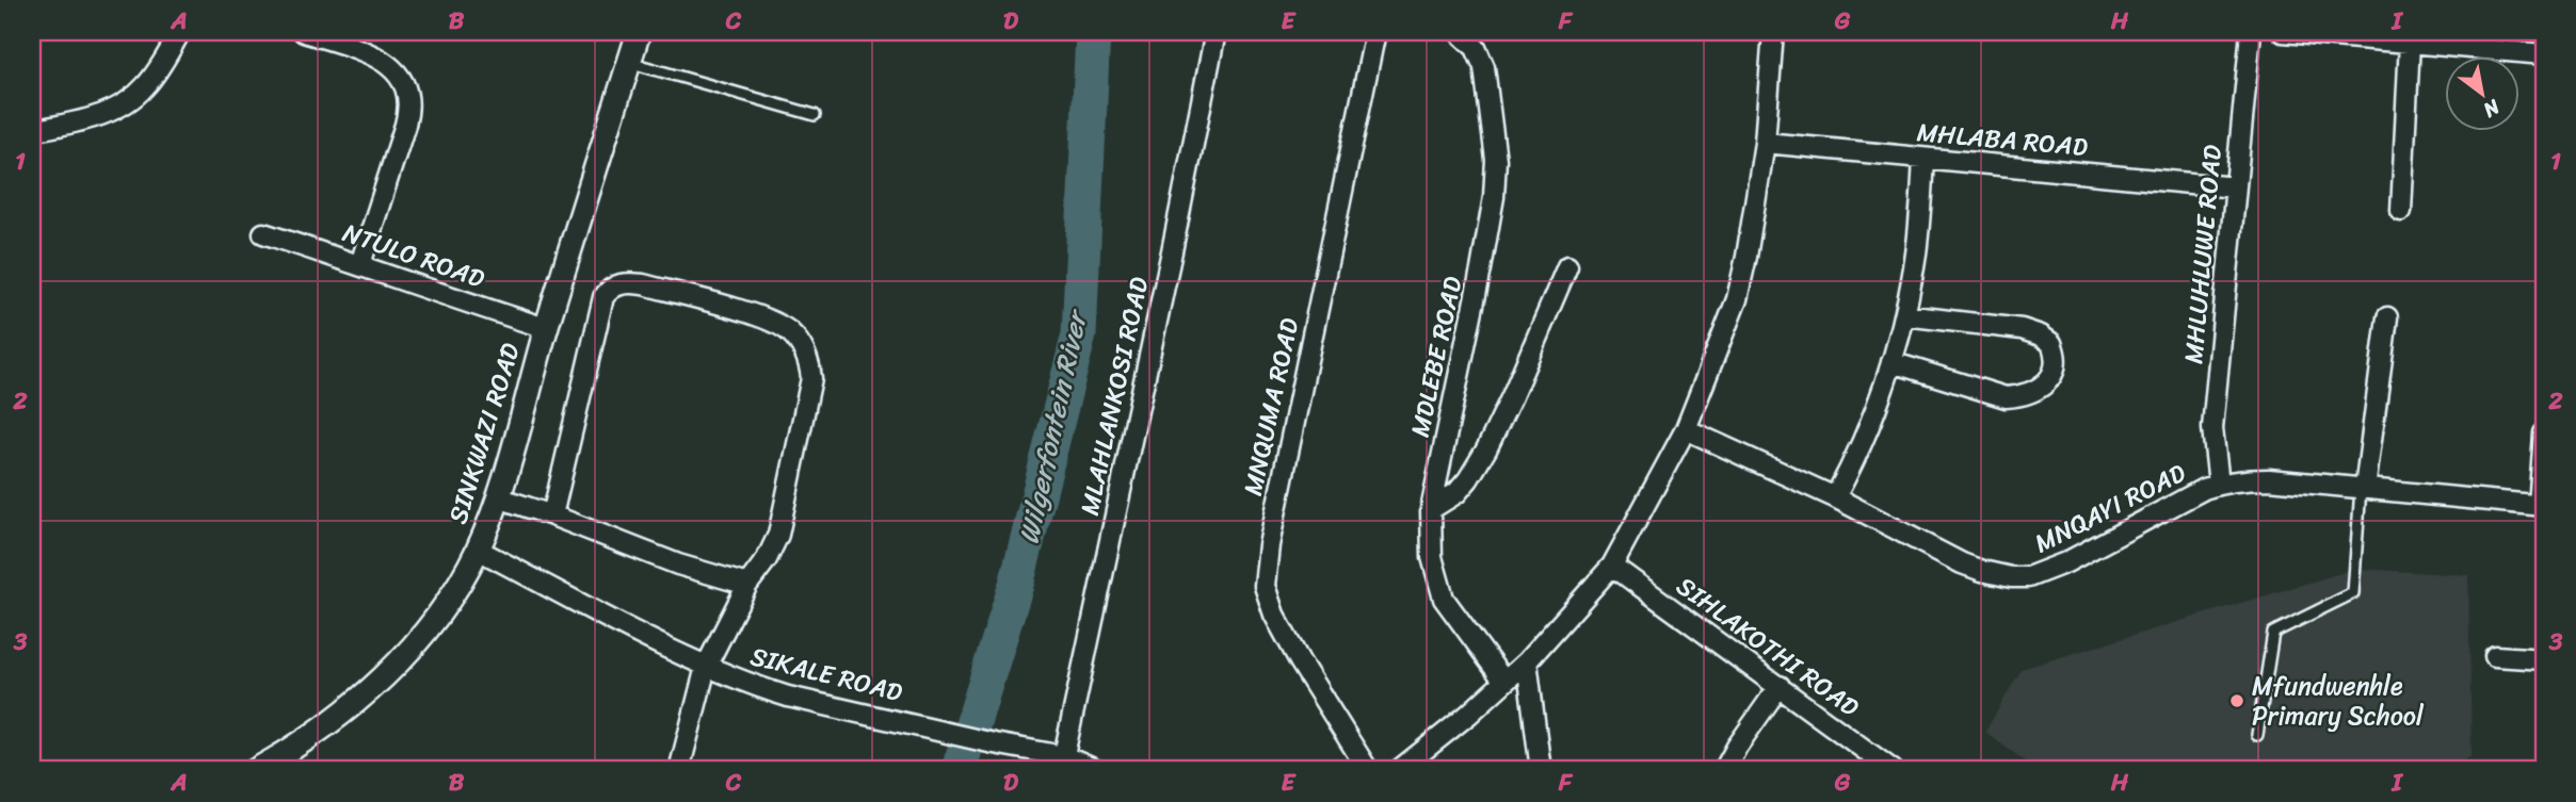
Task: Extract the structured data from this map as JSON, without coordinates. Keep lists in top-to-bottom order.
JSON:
{
  "streets": {
    "street": [
      "MHLABA ROAD",
      "MHLUHLUWE ROAD",
      "NTULO ROAD",
      "MDLEBE ROAD",
      "MLAHLANKOSI ROAD",
      "MNQUMA ROAD",
      "SINKWAZI ROAD",
      "MNQAYI ROAD",
      "SIHLAKOTHI ROAD",
      "SIKALE ROAD"
    ]
  },
  "crossings": [
    ["MHLABA ROAD", "MHLUHLUWE ROAD"],
    ["MHLUHLUWE ROAD", "MNQAYI ROAD"],
    ["NTULO ROAD", "SINKWAZI ROAD"],
    ["MLAHLANKOSI ROAD", "SIKALE ROAD"],
    ["SINKWAZI ROAD", "SIKALE ROAD"]
  ],
  "water": ["Wilgerfontein River"],
  "places": ["Mfundwenhle Primary School"],
  "north": "bottom right",
  "grid": {
    "columns": [
      "A",
      "B",
      "C",
      "D",
      "E",
      "F",
      "G",
      "H",
      "I"
    ],
    "rows": ["1", "2", "3"]
  }
}
